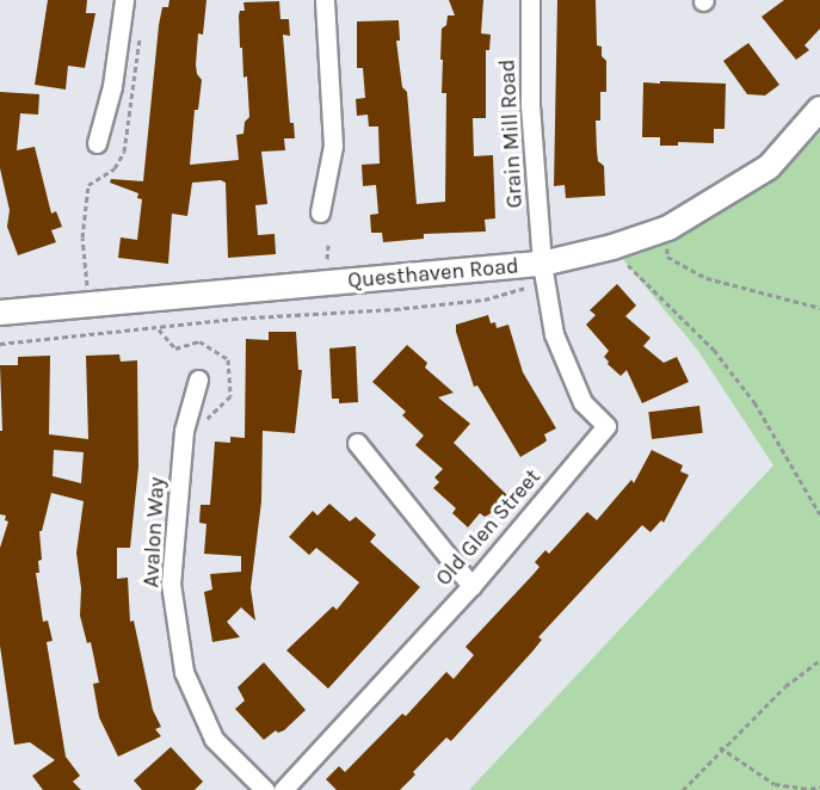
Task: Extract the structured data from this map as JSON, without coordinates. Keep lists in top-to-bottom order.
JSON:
{
  "streets": {
    "street": [
      "Grain Mill Road",
      "Questhaven Road",
      "Old Glen Street",
      "Avalon Way"
    ]
  },
  "crossings": [
    ["Grain Mill Road", "Questhaven Road"],
    ["Grain Mill Road", "Old Glen Street"],
    ["Questhaven Road", "Old Glen Street"]
  ]
}
